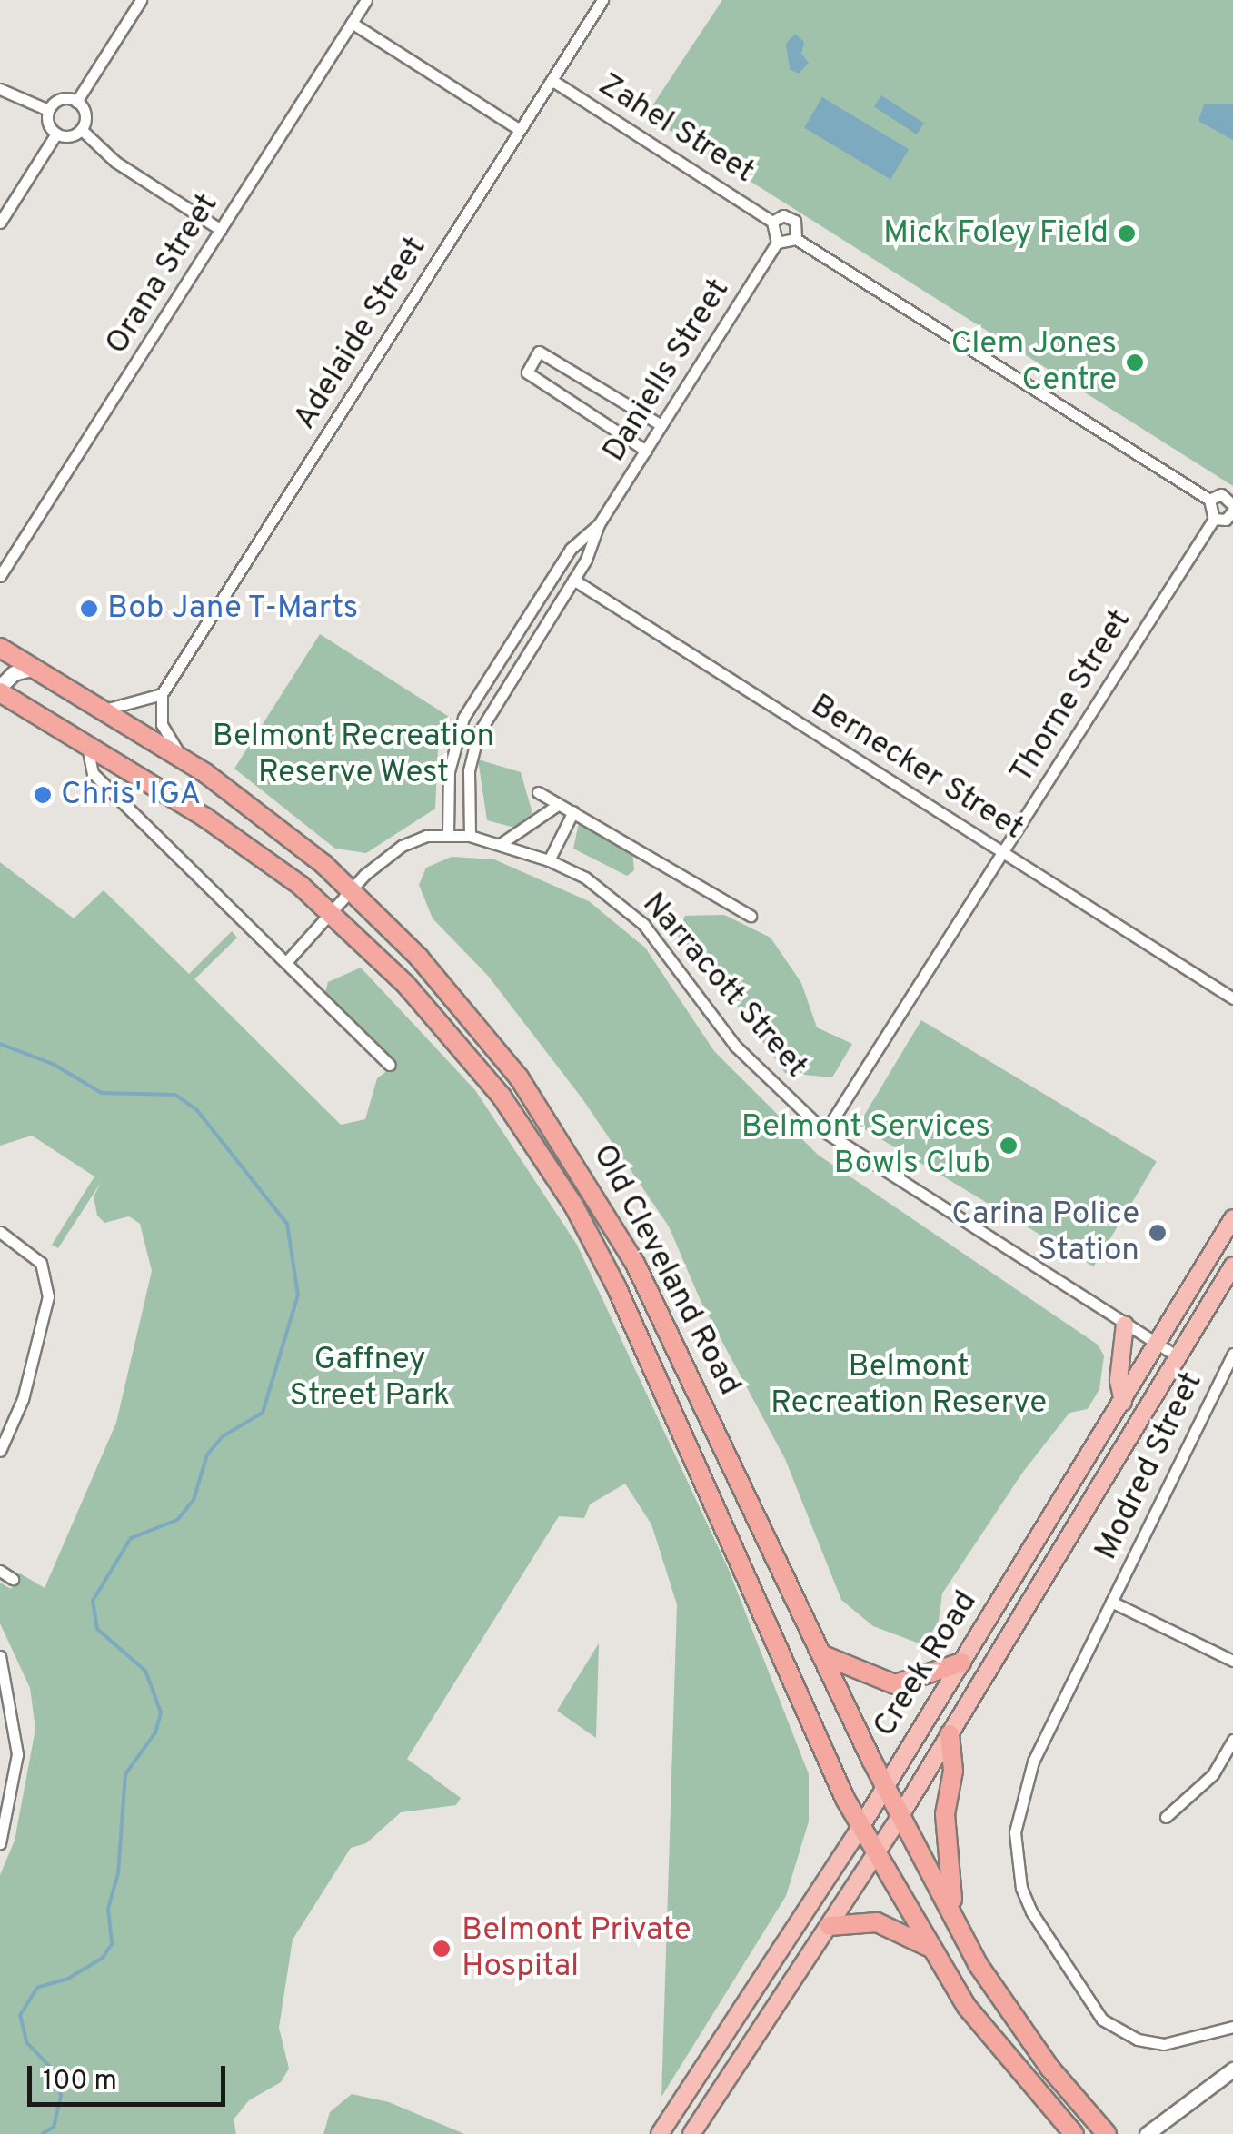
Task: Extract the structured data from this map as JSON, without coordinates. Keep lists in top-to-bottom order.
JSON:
{
  "streets": {
    "highway": ["Old Cleveland Road"],
    "main road": ["Creek Road"],
    "street": [
      "Zahel Street",
      "Orana Street",
      "Adelaide Street",
      "Daniells Street",
      "Thorne Street",
      "Bernecker Street",
      "Narracott Street",
      "Modred Street"
    ]
  },
  "crossings": [
    ["Zahel Street", "Adelaide Street"],
    ["Daniells Street", "Bernecker Street"],
    ["Daniells Street", "Narracott Street"],
    ["Thorne Street", "Bernecker Street"],
    ["Thorne Street", "Narracott Street"],
    ["Narracott Street", "Creek Road"],
    ["Old Cleveland Road", "Creek Road"]
  ],
  "parks": ["Belmont Recreation Reserve West", "Gaffney Street Park", "Belmont Recreation Reserve"],
  "places": [
    "Mick Foley Field",
    "Clem Jones Centre",
    "Bob Jane T-Marts",
    "Chris' IGA",
    "Belmont Services Bowls Club",
    "Carina Police Station",
    "Belmont Private Hospital"
  ],
  "scale_bar": "100 m"
}
